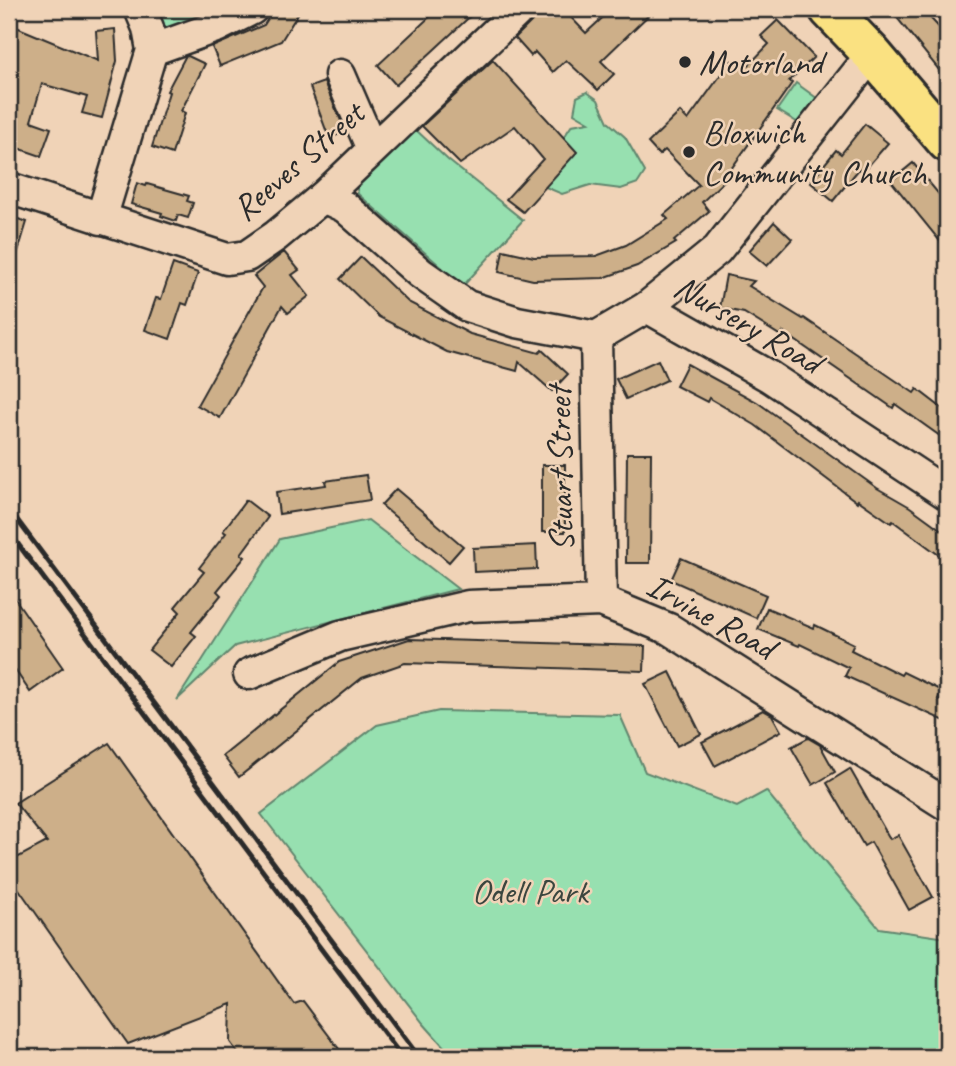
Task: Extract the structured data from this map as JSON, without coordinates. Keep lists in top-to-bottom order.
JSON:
{
  "streets": {
    "street": [
      "Reeves Street",
      "Nursery Road",
      "Stuart Street",
      "Irvine Road"
    ]
  },
  "crossings": [
    ["Nursery Road", "Stuart Street"],
    ["Stuart Street", "Irvine Road"]
  ],
  "parks": ["Odell Park"],
  "places": ["Motorland", "Bloxwich Community Church"]
}
